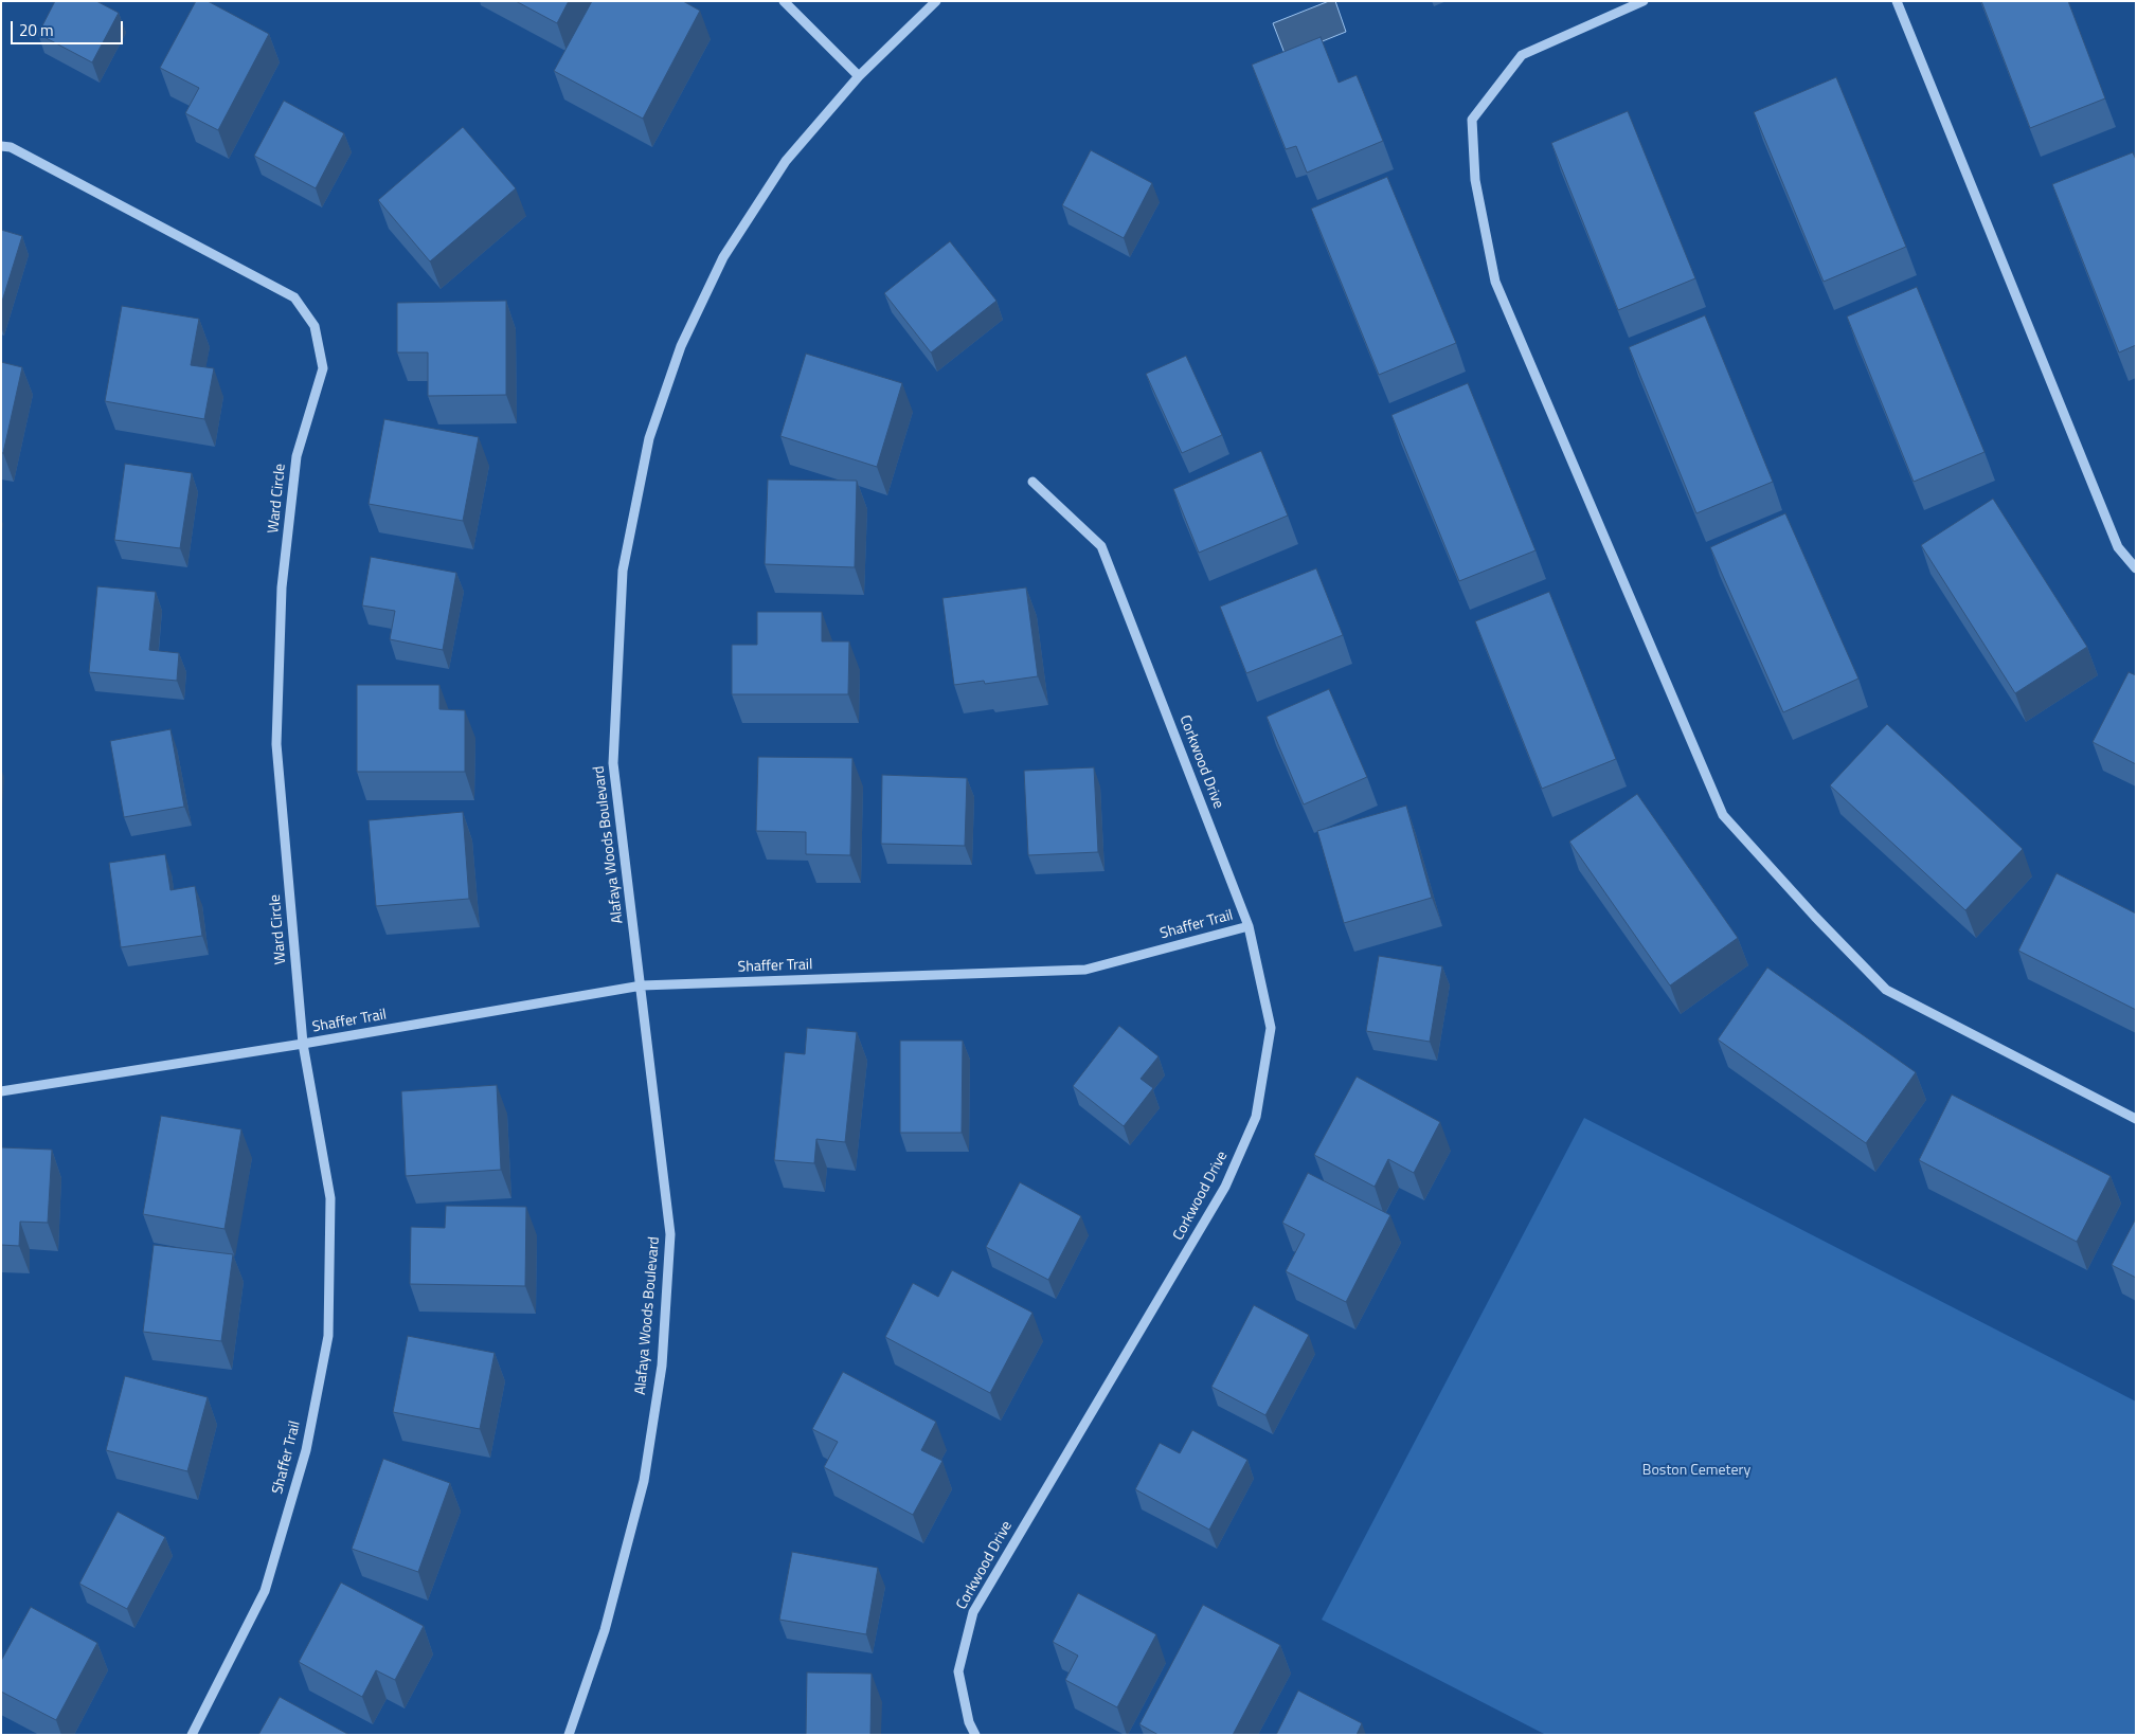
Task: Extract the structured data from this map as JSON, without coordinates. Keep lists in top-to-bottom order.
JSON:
{
  "streets": {
    "street": [
      "Ward Circle",
      "Corkwood Drive",
      "Alafaya Woods Boulevard",
      "Shaffer Trail"
    ]
  },
  "crossings": [
    ["Ward Circle", "Shaffer Trail"],
    ["Corkwood Drive", "Shaffer Trail"],
    ["Alafaya Woods Boulevard", "Shaffer Trail"]
  ],
  "parks": ["Boston Cemetery"],
  "scale_bar": "20 m"
}
